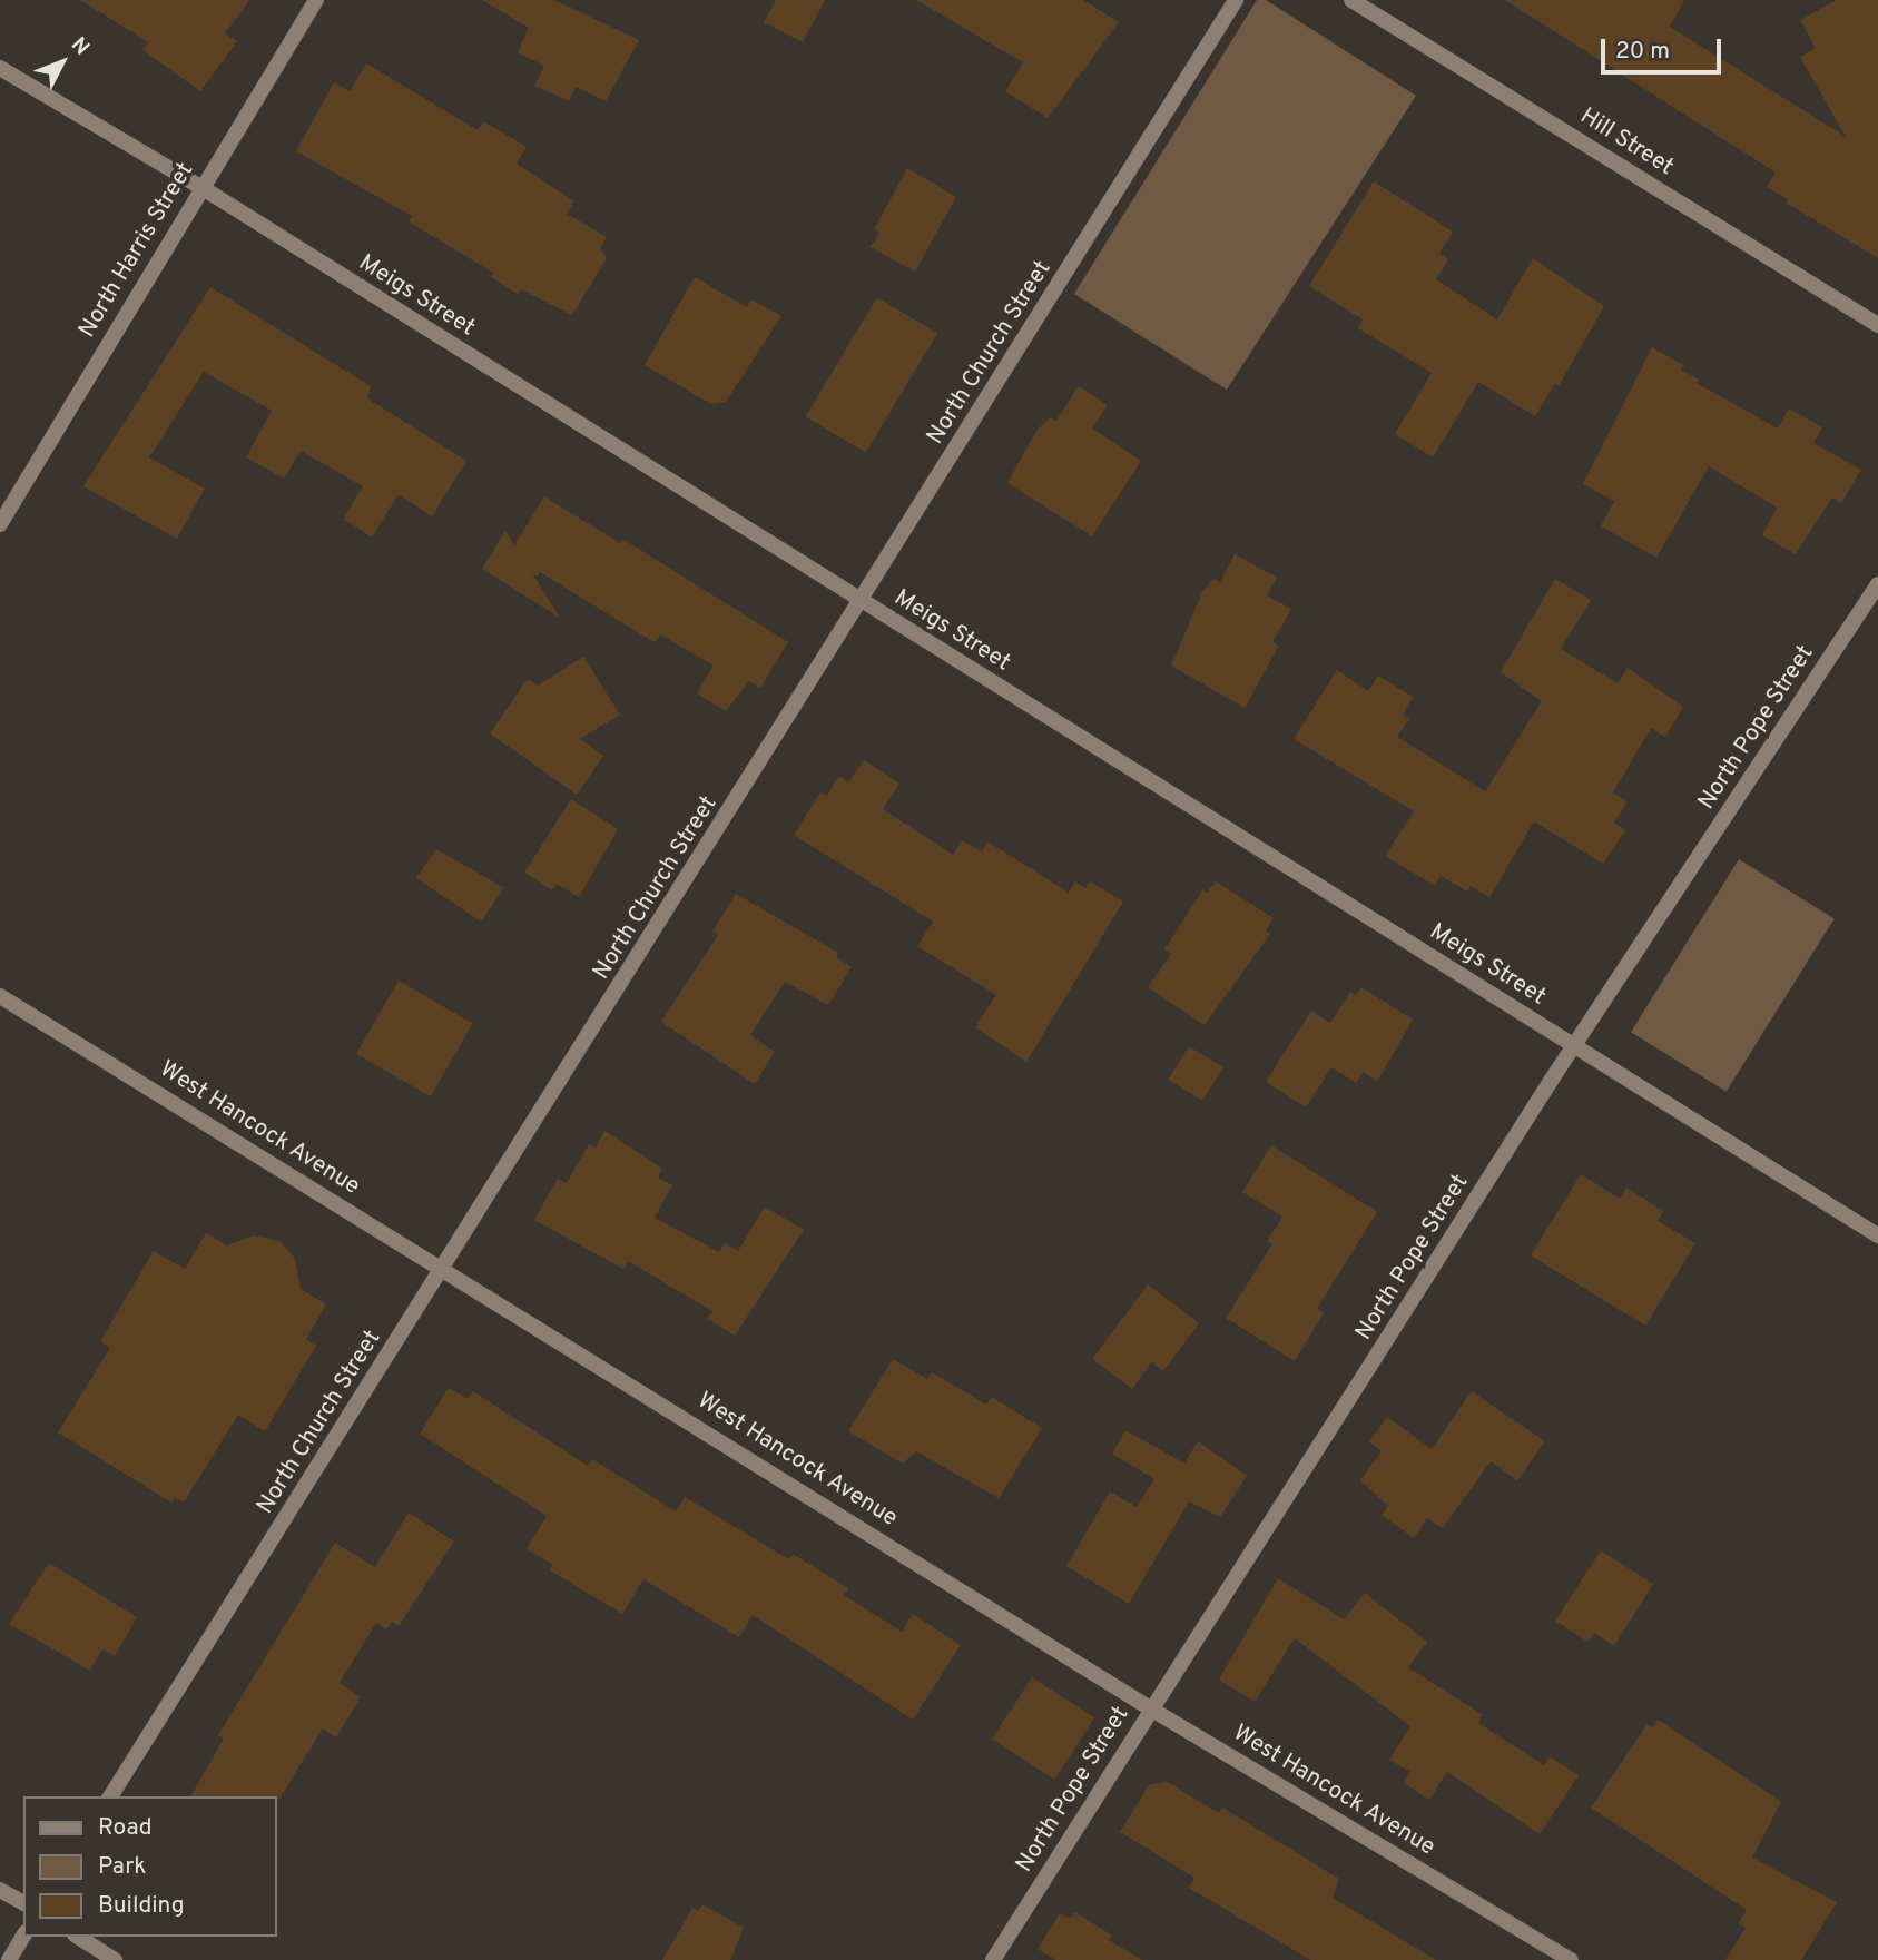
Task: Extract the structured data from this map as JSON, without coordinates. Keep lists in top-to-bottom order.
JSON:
{
  "streets": {
    "street": [
      "Hill Street",
      "North Harris Street",
      "Meigs Street",
      "North Church Street",
      "North Pope Street",
      "West Hancock Avenue"
    ]
  },
  "crossings": [
    ["North Harris Street", "Meigs Street"],
    ["Meigs Street", "North Church Street"],
    ["Meigs Street", "North Pope Street"],
    ["North Church Street", "West Hancock Avenue"],
    ["North Pope Street", "West Hancock Avenue"]
  ],
  "legend": ["Road", "Park", "Building"],
  "scale_bar": "20 m",
  "north": "top right"
}
